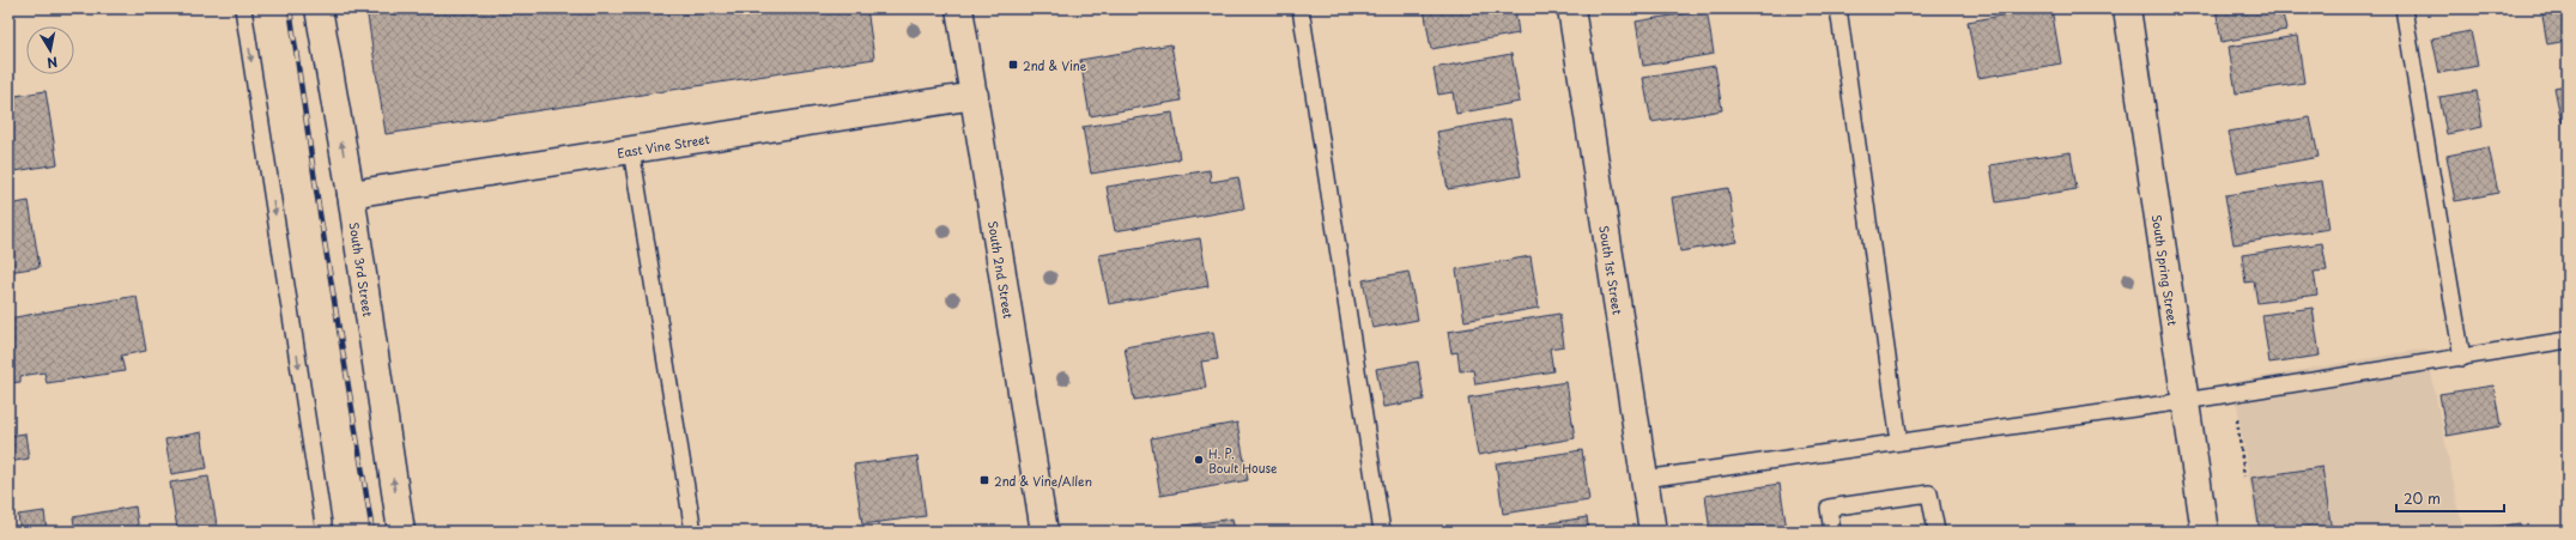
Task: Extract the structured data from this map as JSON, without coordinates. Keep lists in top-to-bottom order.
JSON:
{
  "streets": {
    "street": [
      "East Vine Street",
      "South 3rd Street",
      "South 2nd Street",
      "South 1st Street",
      "South Spring Street"
    ]
  },
  "crossings": [
    ["East Vine Street", "South 3rd Street"],
    ["East Vine Street", "South 2nd Street"]
  ],
  "one_way": ["South 3rd Street"],
  "places": {
    "transit": ["2nd & Vine", "2nd & Vine/Allen"],
    "other": ["H. P. Boult House"]
  },
  "scale_bar": "20 m",
  "north": "bottom"
}
